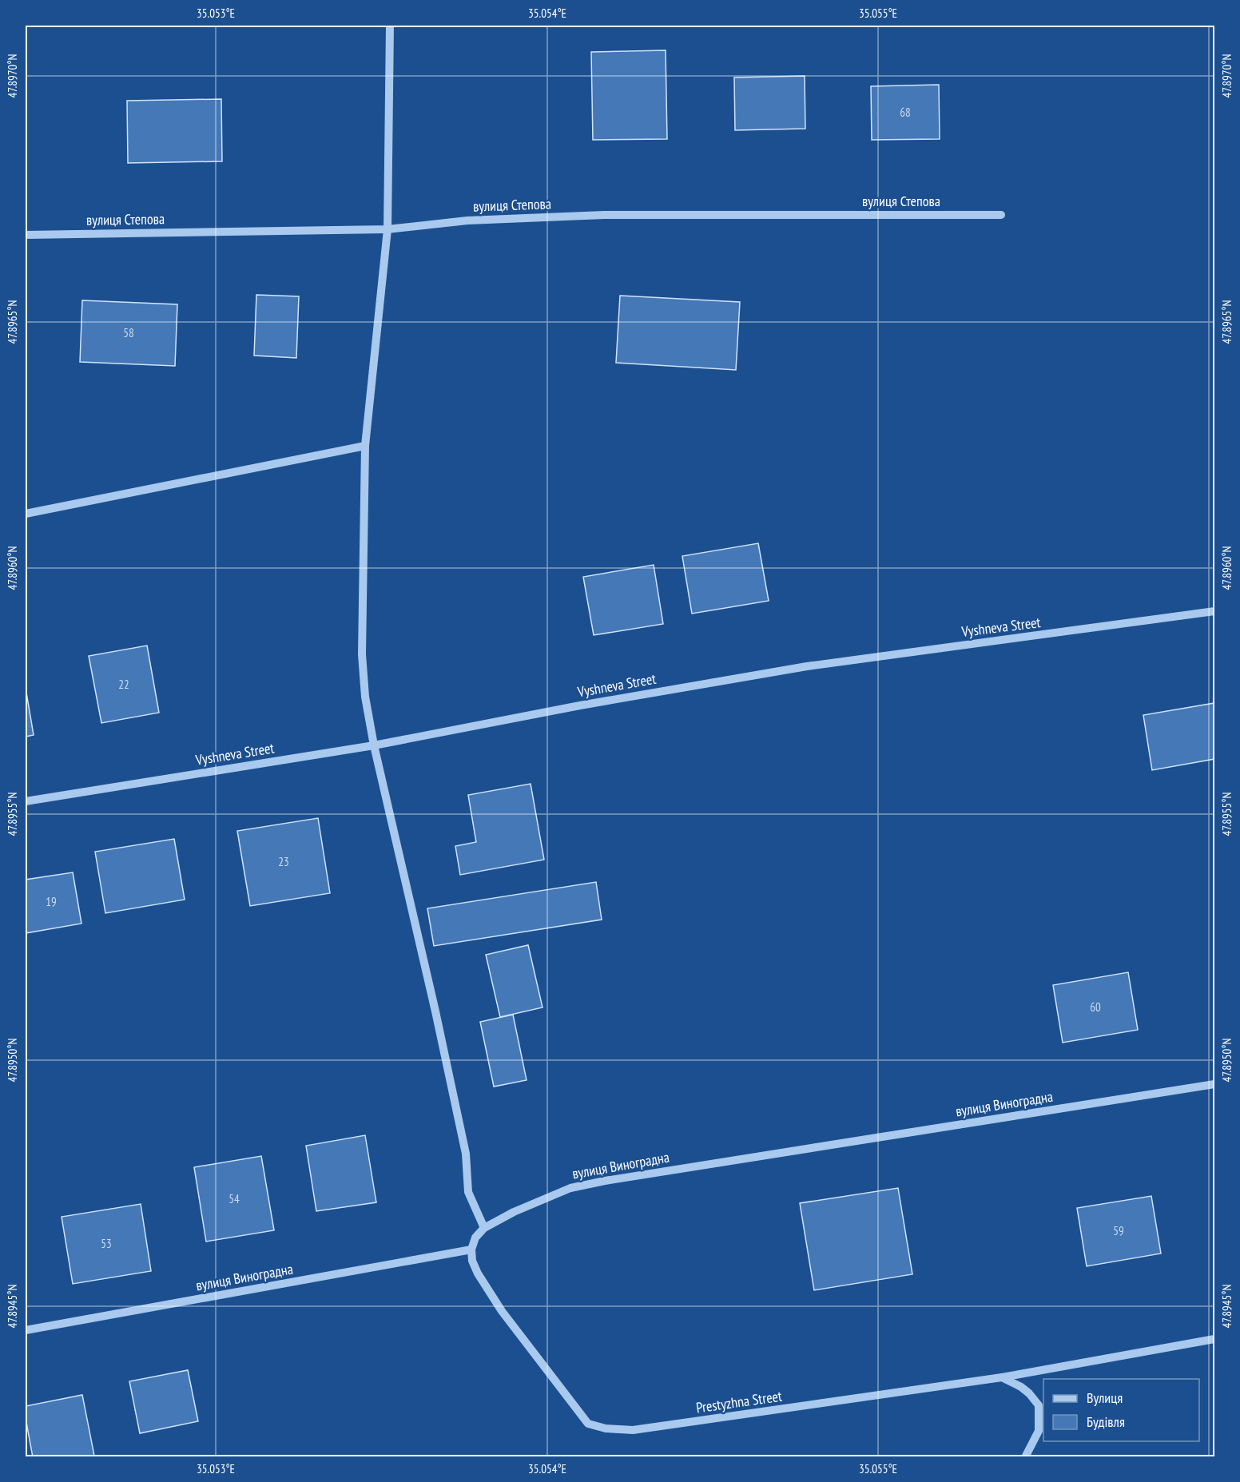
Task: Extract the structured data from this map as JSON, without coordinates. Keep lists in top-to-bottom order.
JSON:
{
  "streets": {
    "street": [
      "вулиця Степова",
      "Vyshneva Street",
      "вулиця Виноградна",
      "Prestyzhna Street"
    ]
  },
  "crossings": [
    ["вулиця Виноградна", "Prestyzhna Street"]
  ],
  "house_numbers": [
    "68",
    "58",
    "22",
    "23",
    "19",
    "60",
    "54",
    "59",
    "53"
  ],
  "legend": ["Вулиця", "Будівля"],
  "coordinates": [
    "35.053°E",
    "35.054°E",
    "35.055°E",
    "47.8970°N",
    "47.8965°N",
    "47.8960°N",
    "47.8955°N",
    "47.8950°N",
    "47.8945°N"
  ]
}
